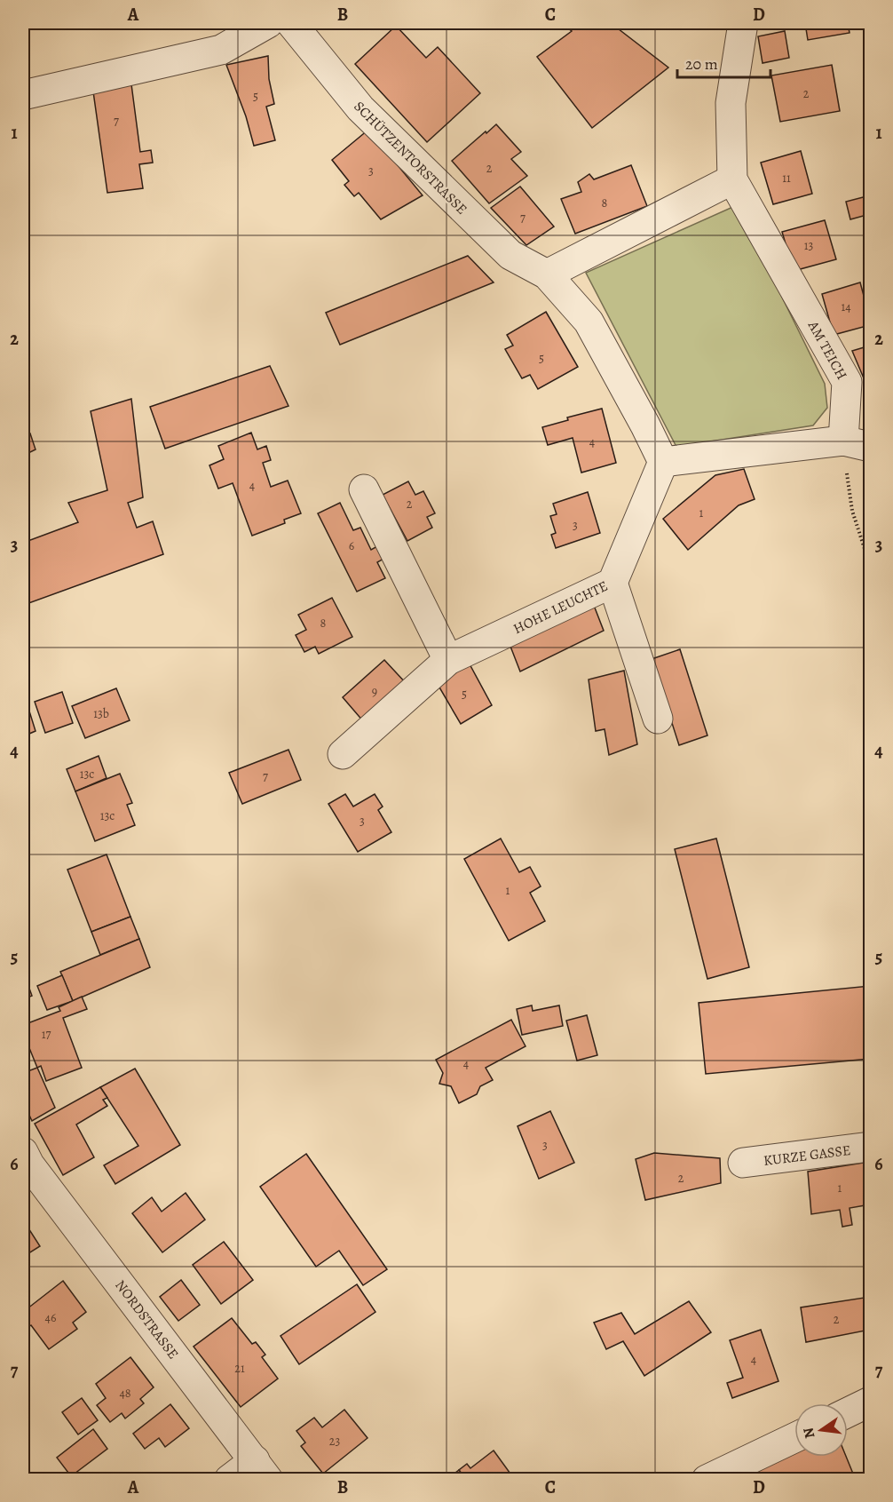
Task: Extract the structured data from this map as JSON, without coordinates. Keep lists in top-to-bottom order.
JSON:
{
  "streets": {
    "street": [
      "SCHÜTZENTORSTRASSE",
      "AM TEICH",
      "HOHE LEUCHTE",
      "KURZE GASSE",
      "NORDSTRASSE"
    ]
  },
  "house_numbers": [
    "2",
    "5",
    "7",
    "2",
    "3",
    "11",
    "8",
    "7",
    "13",
    "14",
    "5",
    "4",
    "4",
    "2",
    "1",
    "3",
    "6",
    "8",
    "9",
    "5",
    "13b",
    "13c",
    "7",
    "13c",
    "3",
    "1",
    "17",
    "4",
    "3",
    "2",
    "1",
    "46",
    "2",
    "4",
    "21",
    "48",
    "23"
  ],
  "scale_bar": "20 m",
  "north": "left",
  "grid": {
    "columns": [
      "A",
      "B",
      "C",
      "D"
    ],
    "rows": [
      "1",
      "2",
      "3",
      "4",
      "5",
      "6",
      "7"
    ]
  }
}
